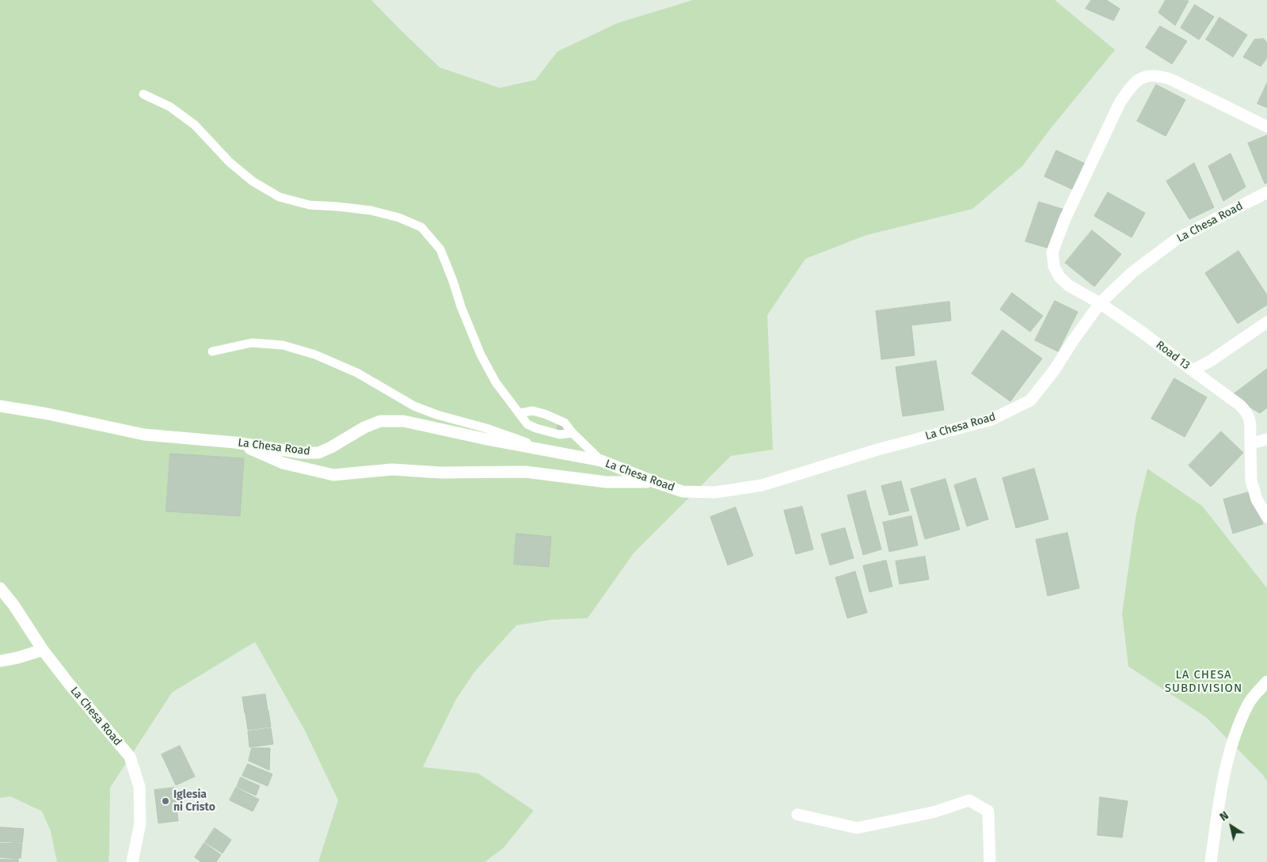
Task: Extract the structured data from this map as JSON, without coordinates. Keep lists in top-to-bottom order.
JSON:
{
  "streets": {
    "street": ["La Chesa Road", "Road 13"]
  },
  "crossings": [
    ["La Chesa Road", "Road 13"]
  ],
  "districts": ["LA CHESA SUBDIVISION"],
  "places": ["Iglesia ni Cristo"],
  "north": "top left"
}
